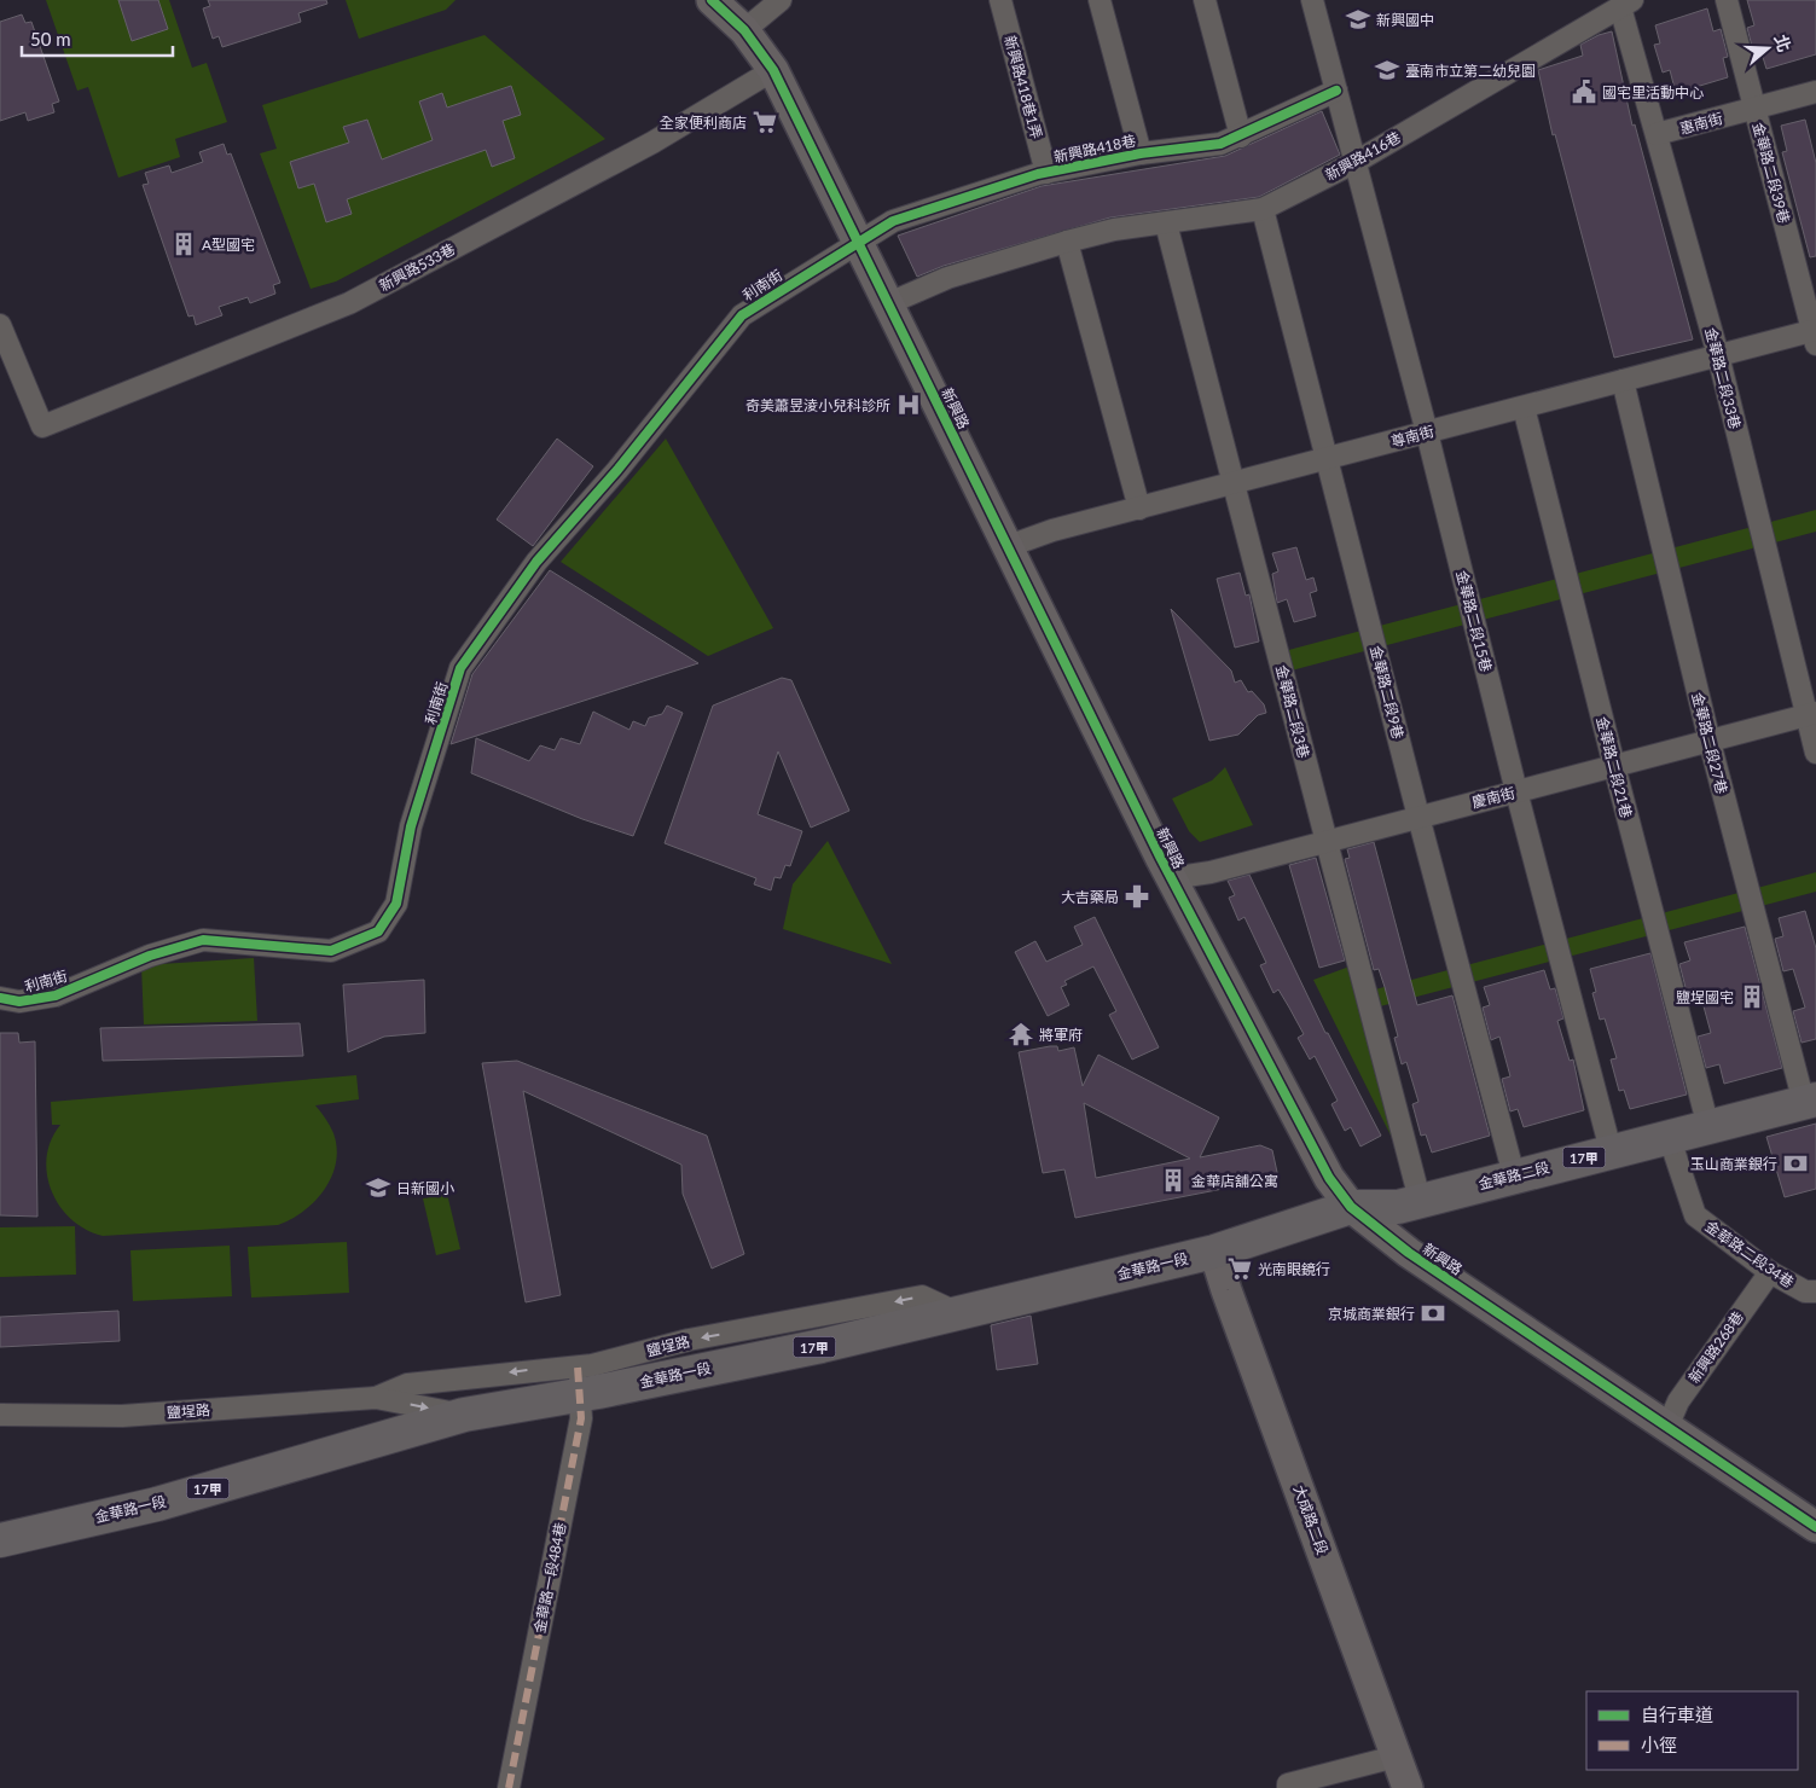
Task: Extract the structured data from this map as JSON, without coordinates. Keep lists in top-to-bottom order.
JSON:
{
  "streets": {
    "main road": ["17甲", "金華路二段", "金華路一段"],
    "street": [
      "新興路418巷1弄",
      "惠南街",
      "新興路418巷",
      "新興路416巷",
      "金華路二段39巷",
      "新興路533巷",
      "利南街",
      "金華路二段33巷",
      "新興路",
      "尊南街",
      "金華路二段15巷",
      "金華路二段9巷",
      "金華路二段3巷",
      "金華路二段27巷",
      "金華路二段21巷",
      "慶南街",
      "金華路二段34巷",
      "鹽埕路",
      "新興路268巷",
      "大成路二段",
      "金華路一段484巷"
    ]
  },
  "crossings": [
    ["新興路418巷1弄", "新興路418巷"],
    ["惠南街", "金華路二段39巷"],
    ["惠南街", "金華路二段33巷"],
    ["新興路418巷", "利南街"],
    ["新興路418巷", "新興路"],
    ["新興路418巷", "金華路二段15巷"],
    ["新興路416巷", "金華路二段33巷"],
    ["新興路416巷", "新興路"],
    ["新興路416巷", "金華路二段15巷"],
    ["新興路416巷", "金華路二段9巷"],
    ["新興路416巷", "金華路二段3巷"],
    ["金華路二段39巷", "尊南街"],
    ["新興路533巷", "新興路"],
    ["利南街", "新興路"],
    ["金華路二段33巷", "尊南街"],
    ["金華路二段33巷", "慶南街"],
    ["新興路", "尊南街"],
    ["新興路", "慶南街"],
    ["新興路", "金華路二段"],
    ["新興路", "金華路一段"],
    ["新興路", "新興路268巷"],
    ["尊南街", "金華路二段15巷"],
    ["尊南街", "金華路二段9巷"],
    ["尊南街", "金華路二段3巷"],
    ["尊南街", "金華路二段27巷"],
    ["尊南街", "金華路二段21巷"],
    ["金華路二段15巷", "慶南街"],
    ["金華路二段15巷", "金華路二段"],
    ["金華路二段9巷", "慶南街"],
    ["金華路二段9巷", "金華路二段"],
    ["金華路二段3巷", "慶南街"],
    ["金華路二段3巷", "金華路二段"],
    ["金華路二段27巷", "慶南街"],
    ["金華路二段27巷", "金華路二段"],
    ["金華路二段21巷", "慶南街"],
    ["金華路二段21巷", "金華路二段"],
    ["金華路二段", "金華路二段34巷"],
    ["金華路二段", "金華路一段"],
    ["金華路二段34巷", "新興路268巷"],
    ["金華路一段", "鹽埕路"],
    ["金華路一段", "大成路二段"],
    ["金華路一段", "金華路一段484巷"],
    ["鹽埕路", "金華路一段484巷"]
  ],
  "places": {
    "school or university": ["新興國中", "臺南市立第二幼兒園", "日新國小"],
    "public building": ["國宅里活動中心"],
    "supermarket": ["全家便利商店", "光南眼鏡行"],
    "building": ["A型國宅", "鹽埕國宅", "金華店舖公寓"],
    "hospital": ["奇美蕭昱淩小兒科診所"],
    "pharmacy": ["大吉藥局"],
    "temple": ["將軍府"],
    "bank": ["玉山商業銀行", "京城商業銀行"]
  },
  "legend": ["自行車道", "小徑"],
  "scale_bar": "50 m",
  "north": "right"
}
